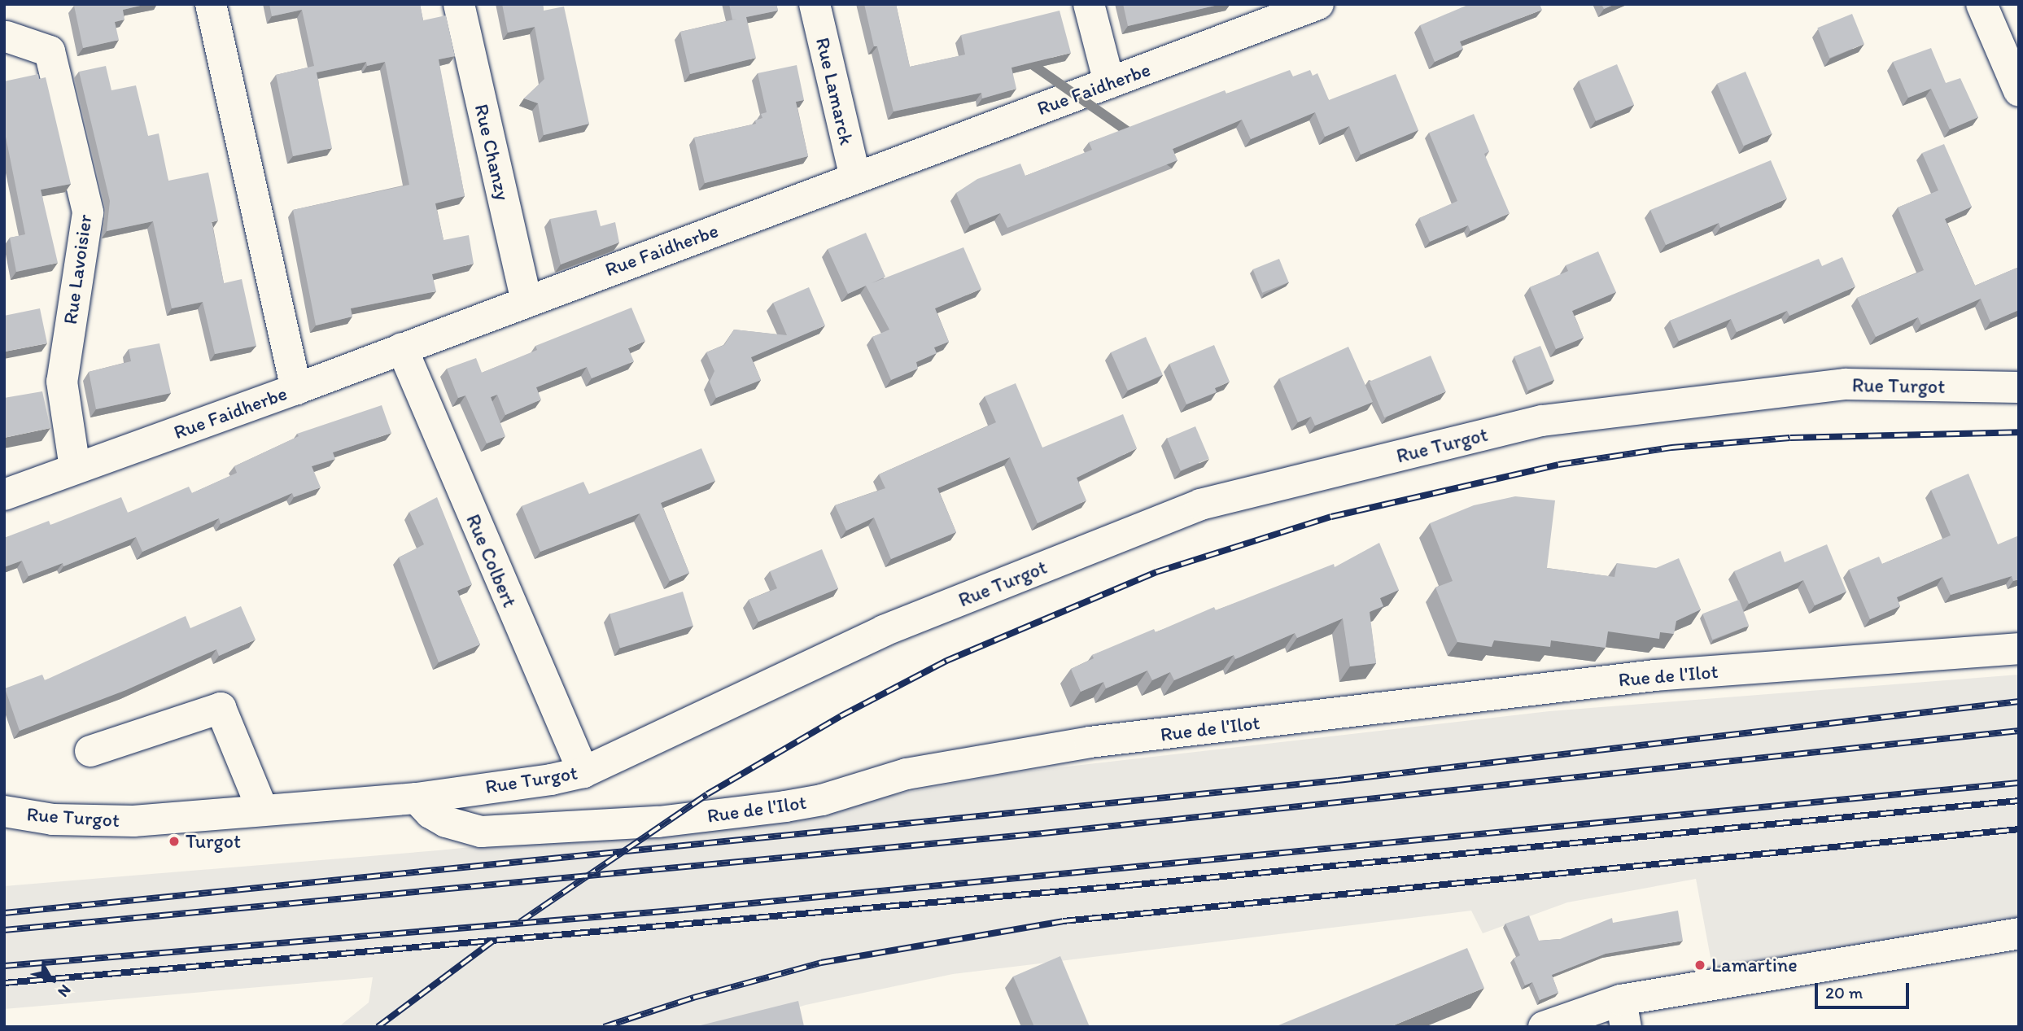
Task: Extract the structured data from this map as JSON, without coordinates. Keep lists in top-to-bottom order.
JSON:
{
  "streets": {
    "street": [
      "Rue Faidherbe",
      "Rue Lamarck",
      "Rue Chanzy",
      "Rue Lavoisier",
      "Rue Turgot",
      "Rue Colbert",
      "Rue de l'Ilot"
    ]
  },
  "crossings": [
    ["Rue Faidherbe", "Rue Lamarck"],
    ["Rue Faidherbe", "Rue Chanzy"],
    ["Rue Faidherbe", "Rue Lavoisier"],
    ["Rue Faidherbe", "Rue Colbert"],
    ["Rue Turgot", "Rue Colbert"],
    ["Rue Turgot", "Rue de l'Ilot"]
  ],
  "places": ["Turgot", "Lamartine"],
  "scale_bar": "20 m",
  "north": "bottom right"
}
